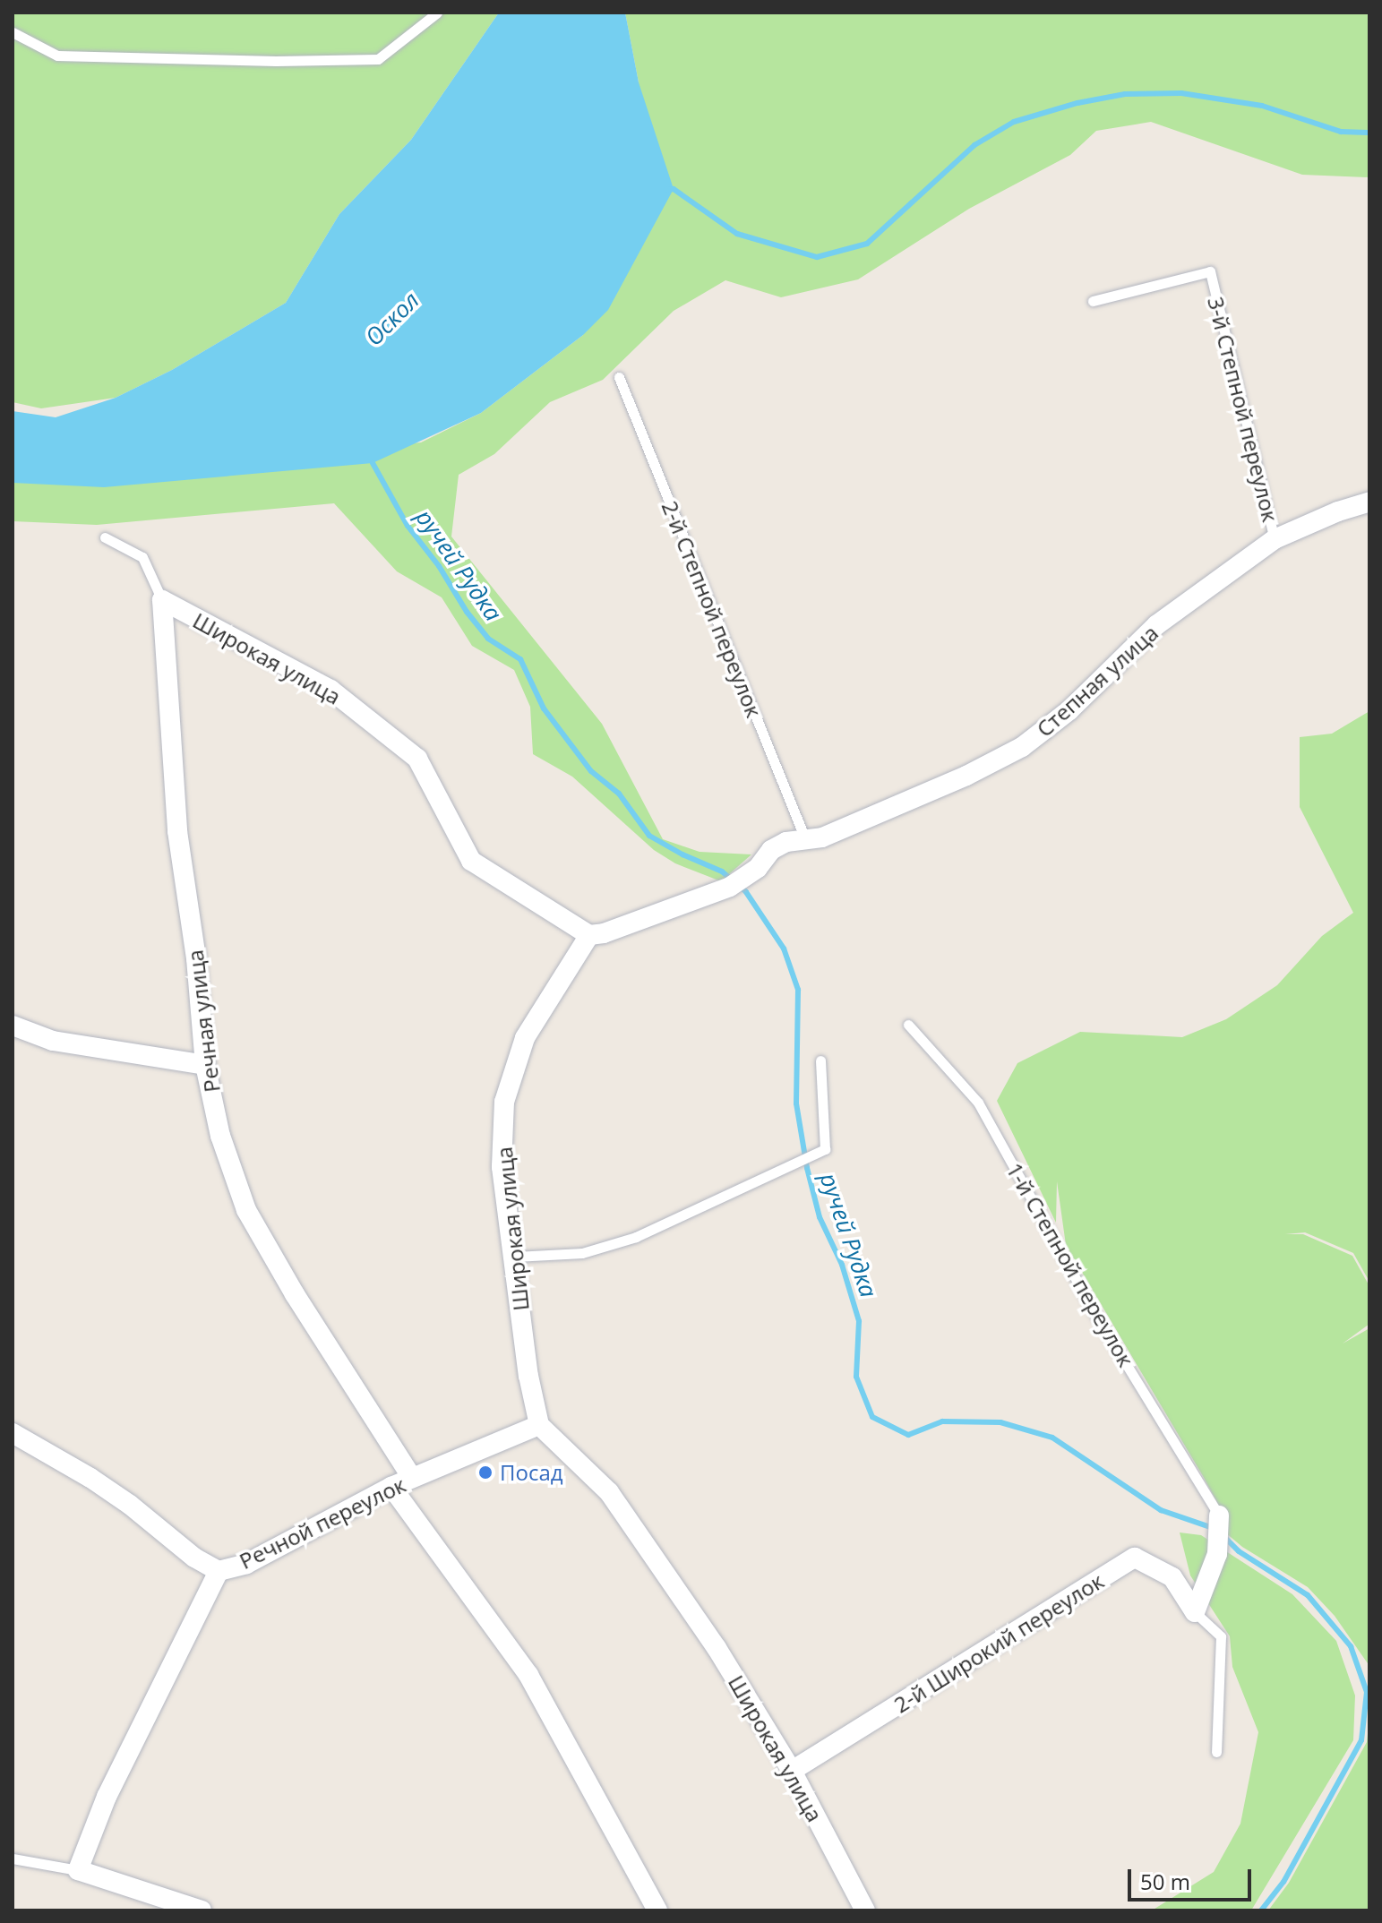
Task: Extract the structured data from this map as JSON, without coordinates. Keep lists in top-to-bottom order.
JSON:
{
  "streets": {
    "street": [
      "Широкая улица",
      "Степная улица",
      "Речная улица",
      "Речной переулок",
      "2-й Широкий переулок"
    ],
    "lane": ["3-й Степной переулок", "2-й Степной переулок", "1-й Степной переулок"]
  },
  "crossings": [
    ["3-й Степной переулок", "Степная улица"],
    ["2-й Степной переулок", "Степная улица"],
    ["Широкая улица", "Степная улица"],
    ["Широкая улица", "Речная улица"],
    ["Широкая улица", "Речной переулок"],
    ["Широкая улица", "2-й Широкий переулок"],
    ["Речная улица", "Речной переулок"]
  ],
  "water": ["Оскол", "ручей Рудка"],
  "places": ["Посад"],
  "scale_bar": "50 m"
}
